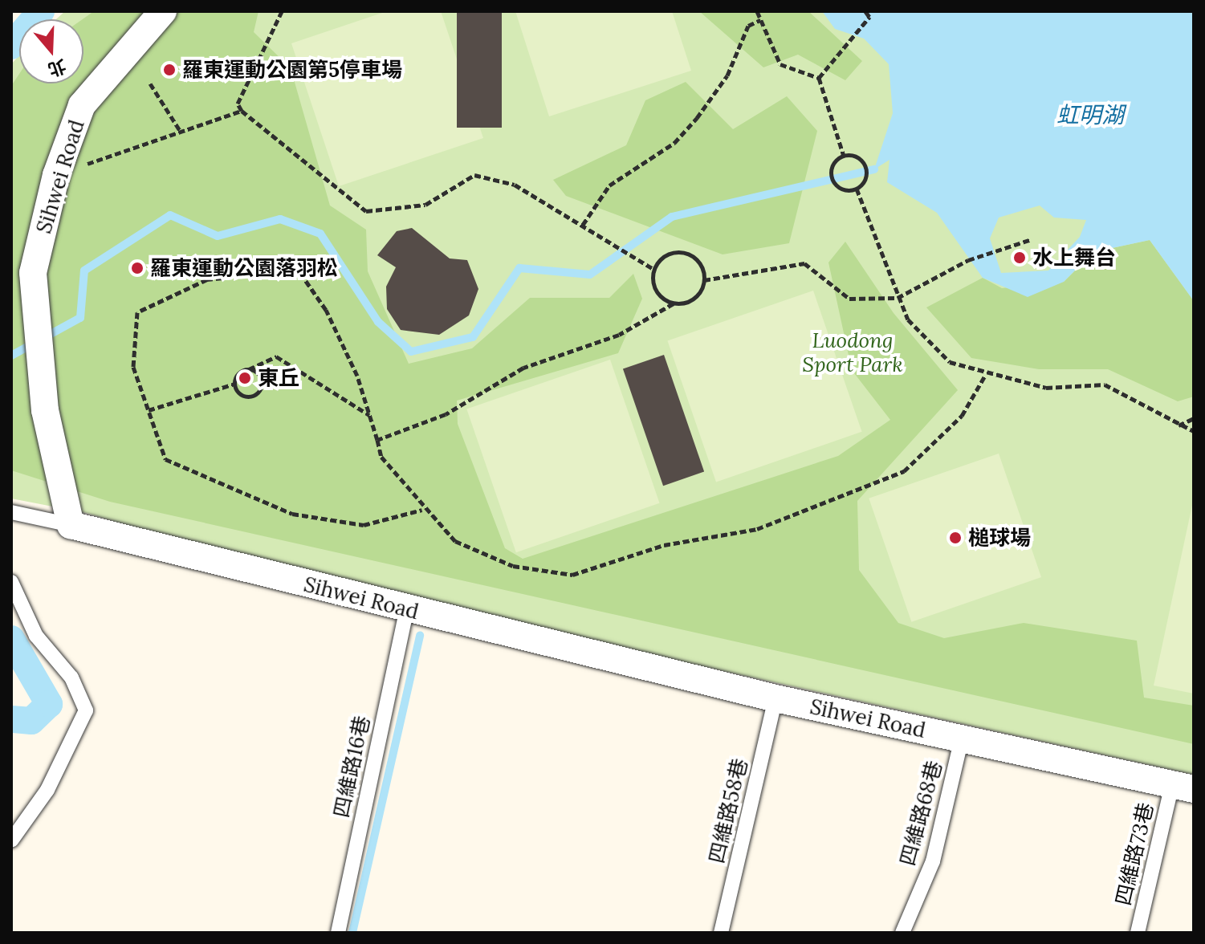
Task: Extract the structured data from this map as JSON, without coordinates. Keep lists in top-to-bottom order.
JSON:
{
  "streets": {
    "street": ["Sihwei Road"],
    "lane": [
      "四維路16巷",
      "四維路58巷",
      "四維路68巷",
      "四維路73巷"
    ]
  },
  "crossings": [
    ["Sihwei Road", "四維路16巷"],
    ["Sihwei Road", "四維路58巷"],
    ["Sihwei Road", "四維路68巷"],
    ["Sihwei Road", "四維路73巷"]
  ],
  "water": ["虹明湖"],
  "parks": ["Luodong Sport Park"],
  "places": [
    "羅東運動公園第5停車場",
    "水上舞台",
    "羅東運動公園落羽松",
    "東丘",
    "槌球場"
  ],
  "north": "bottom"
}
